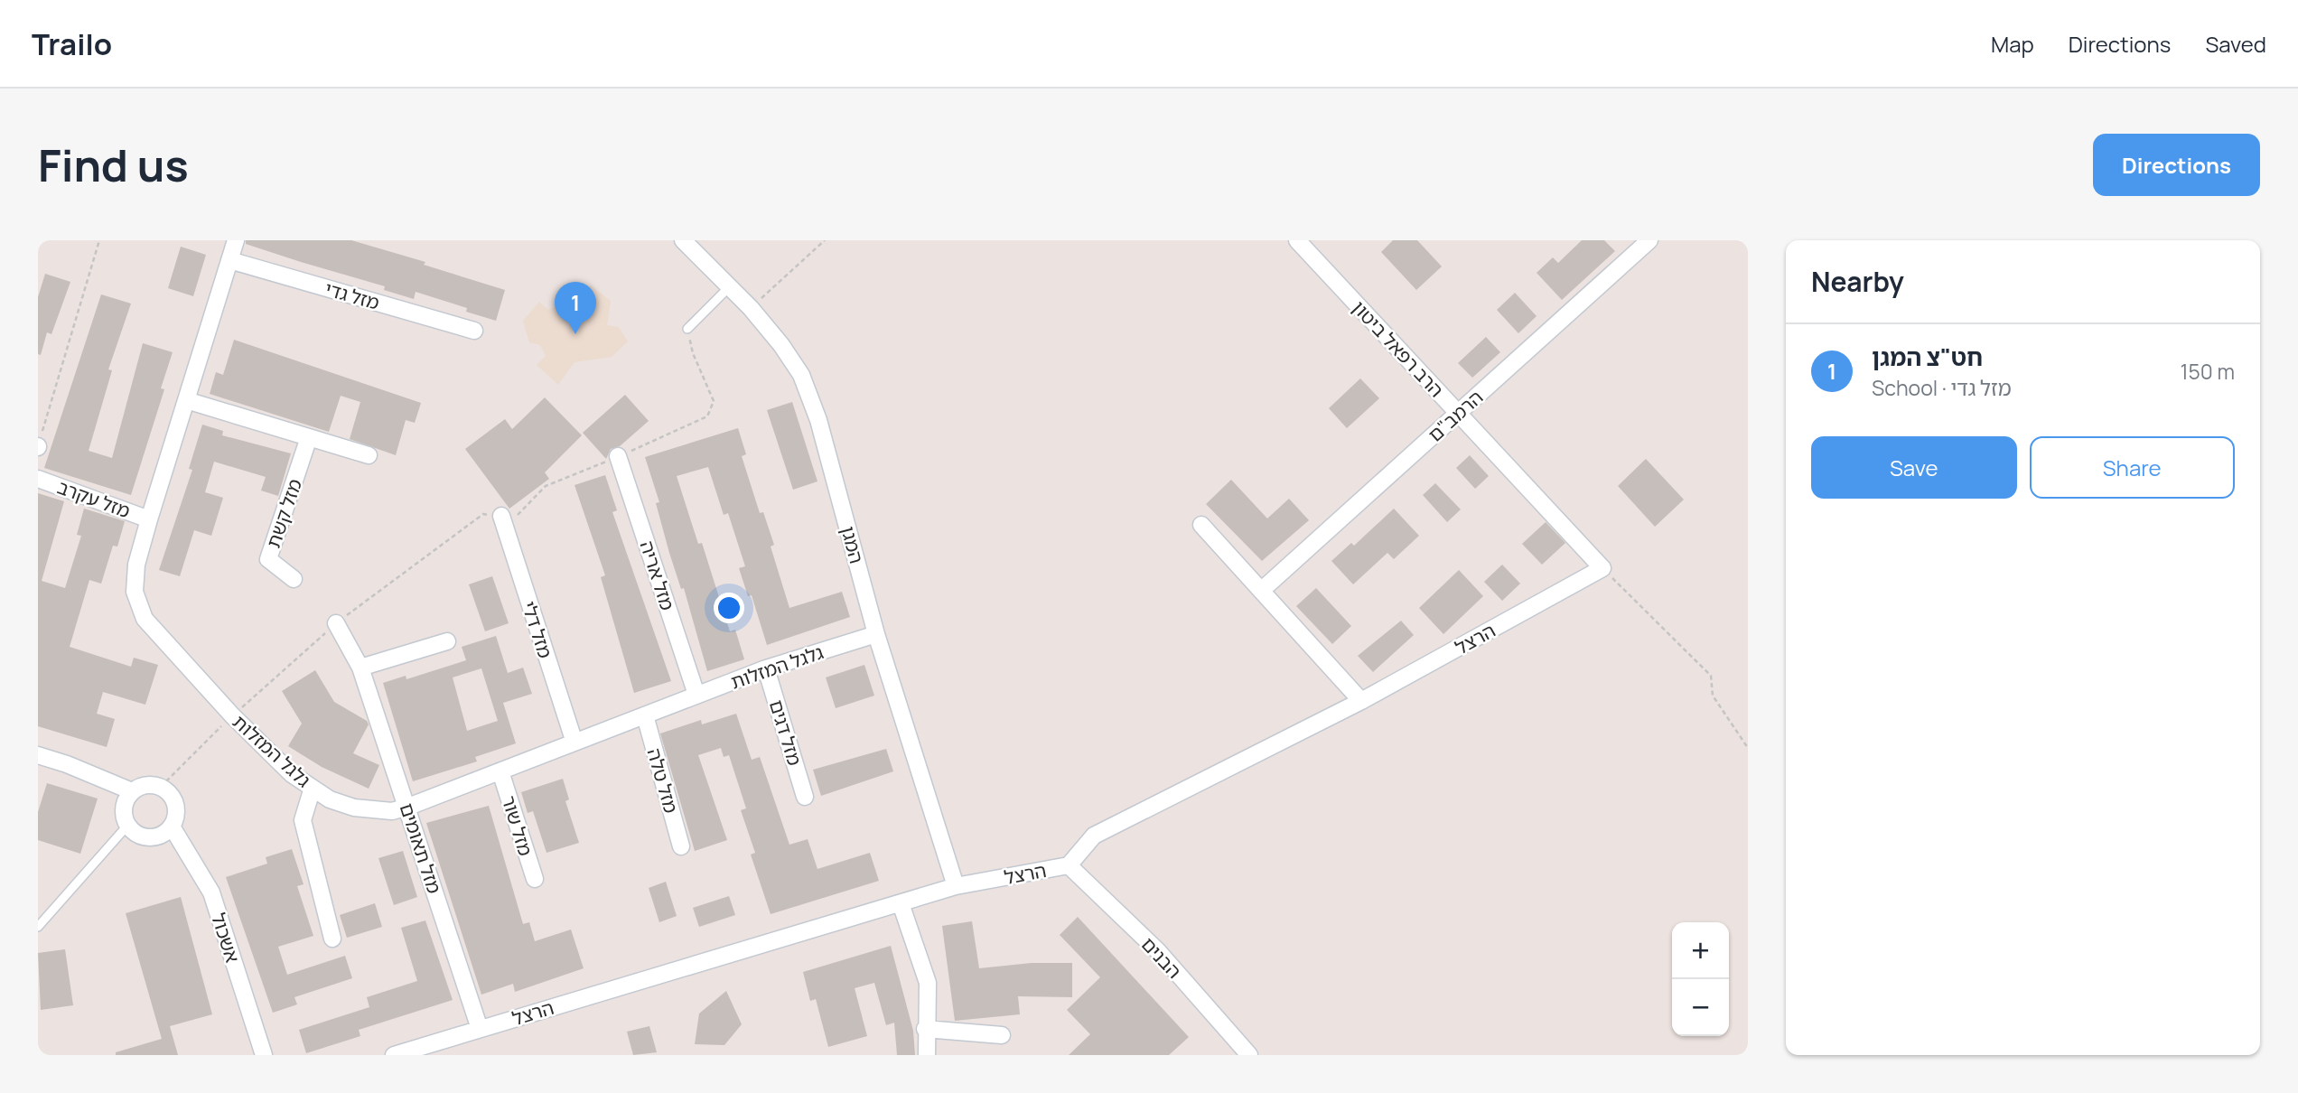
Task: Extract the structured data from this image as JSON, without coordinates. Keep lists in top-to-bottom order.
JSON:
{
  "streets": {
    "street": [
      "מזל גדי",
      "הרב רפאל ביטון",
      "הרמב\"ם",
      "מזל עקרב",
      "מזל קשת",
      "המגן",
      "מזל אריה",
      "מזל דלי",
      "הרצל",
      "גלגל המזלות",
      "מזל דגים",
      "מזל טלה",
      "מזל שור",
      "מזל תאומים",
      "אשכול",
      "הבנים"
    ]
  },
  "crossings": [
    ["מזל גדי", "גלגל המזלות"],
    ["הרב רפאל ביטון", "הרמב\"ם"],
    ["הרב רפאל ביטון", "הרצל"],
    ["מזל עקרב", "גלגל המזלות"],
    ["המגן", "הרצל"],
    ["המגן", "גלגל המזלות"],
    ["מזל אריה", "גלגל המזלות"],
    ["מזל דלי", "גלגל המזלות"],
    ["הרצל", "מזל תאומים"],
    ["הרצל", "הבנים"],
    ["גלגל המזלות", "מזל דגים"],
    ["גלגל המזלות", "מזל טלה"],
    ["גלגל המזלות", "מזל שור"],
    ["גלגל המזלות", "מזל תאומים"]
  ],
  "page": {
    "header": "Trailo",
    "nav": ["Map", "Directions", "Saved"],
    "buttons": [
      "Directions",
      ["Save", "Share"]
    ],
    "title": "Find us",
    "heading": "Nearby",
    "pins": "1",
    "list": [
      {
        "mark": "1",
        "name": "חט\"צ המגן",
        "note": "School · מזל גדי",
        "value": "150 m"
      }
    ],
    "map_buttons": ["+", "−"]
  }
}
